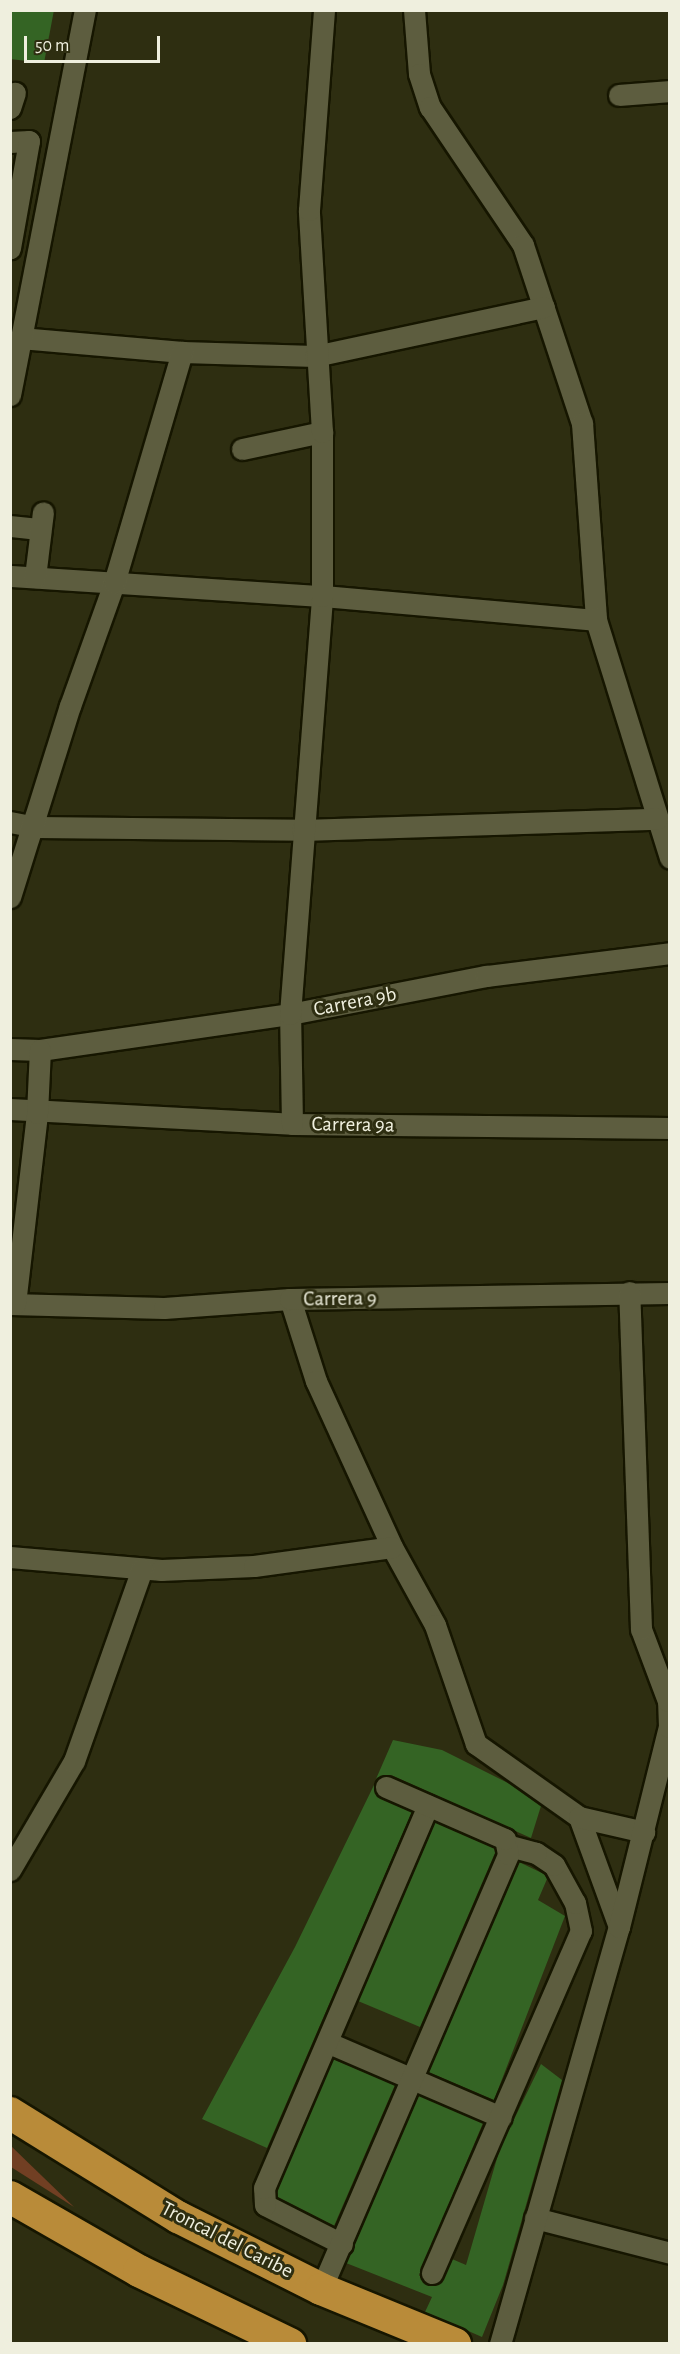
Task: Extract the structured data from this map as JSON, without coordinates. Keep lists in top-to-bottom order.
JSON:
{
  "streets": {
    "highway": ["Troncal del Caribe"],
    "street": ["Carrera 9b", "Carrera 9a", "Carrera 9"]
  },
  "scale_bar": "50 m"
}
